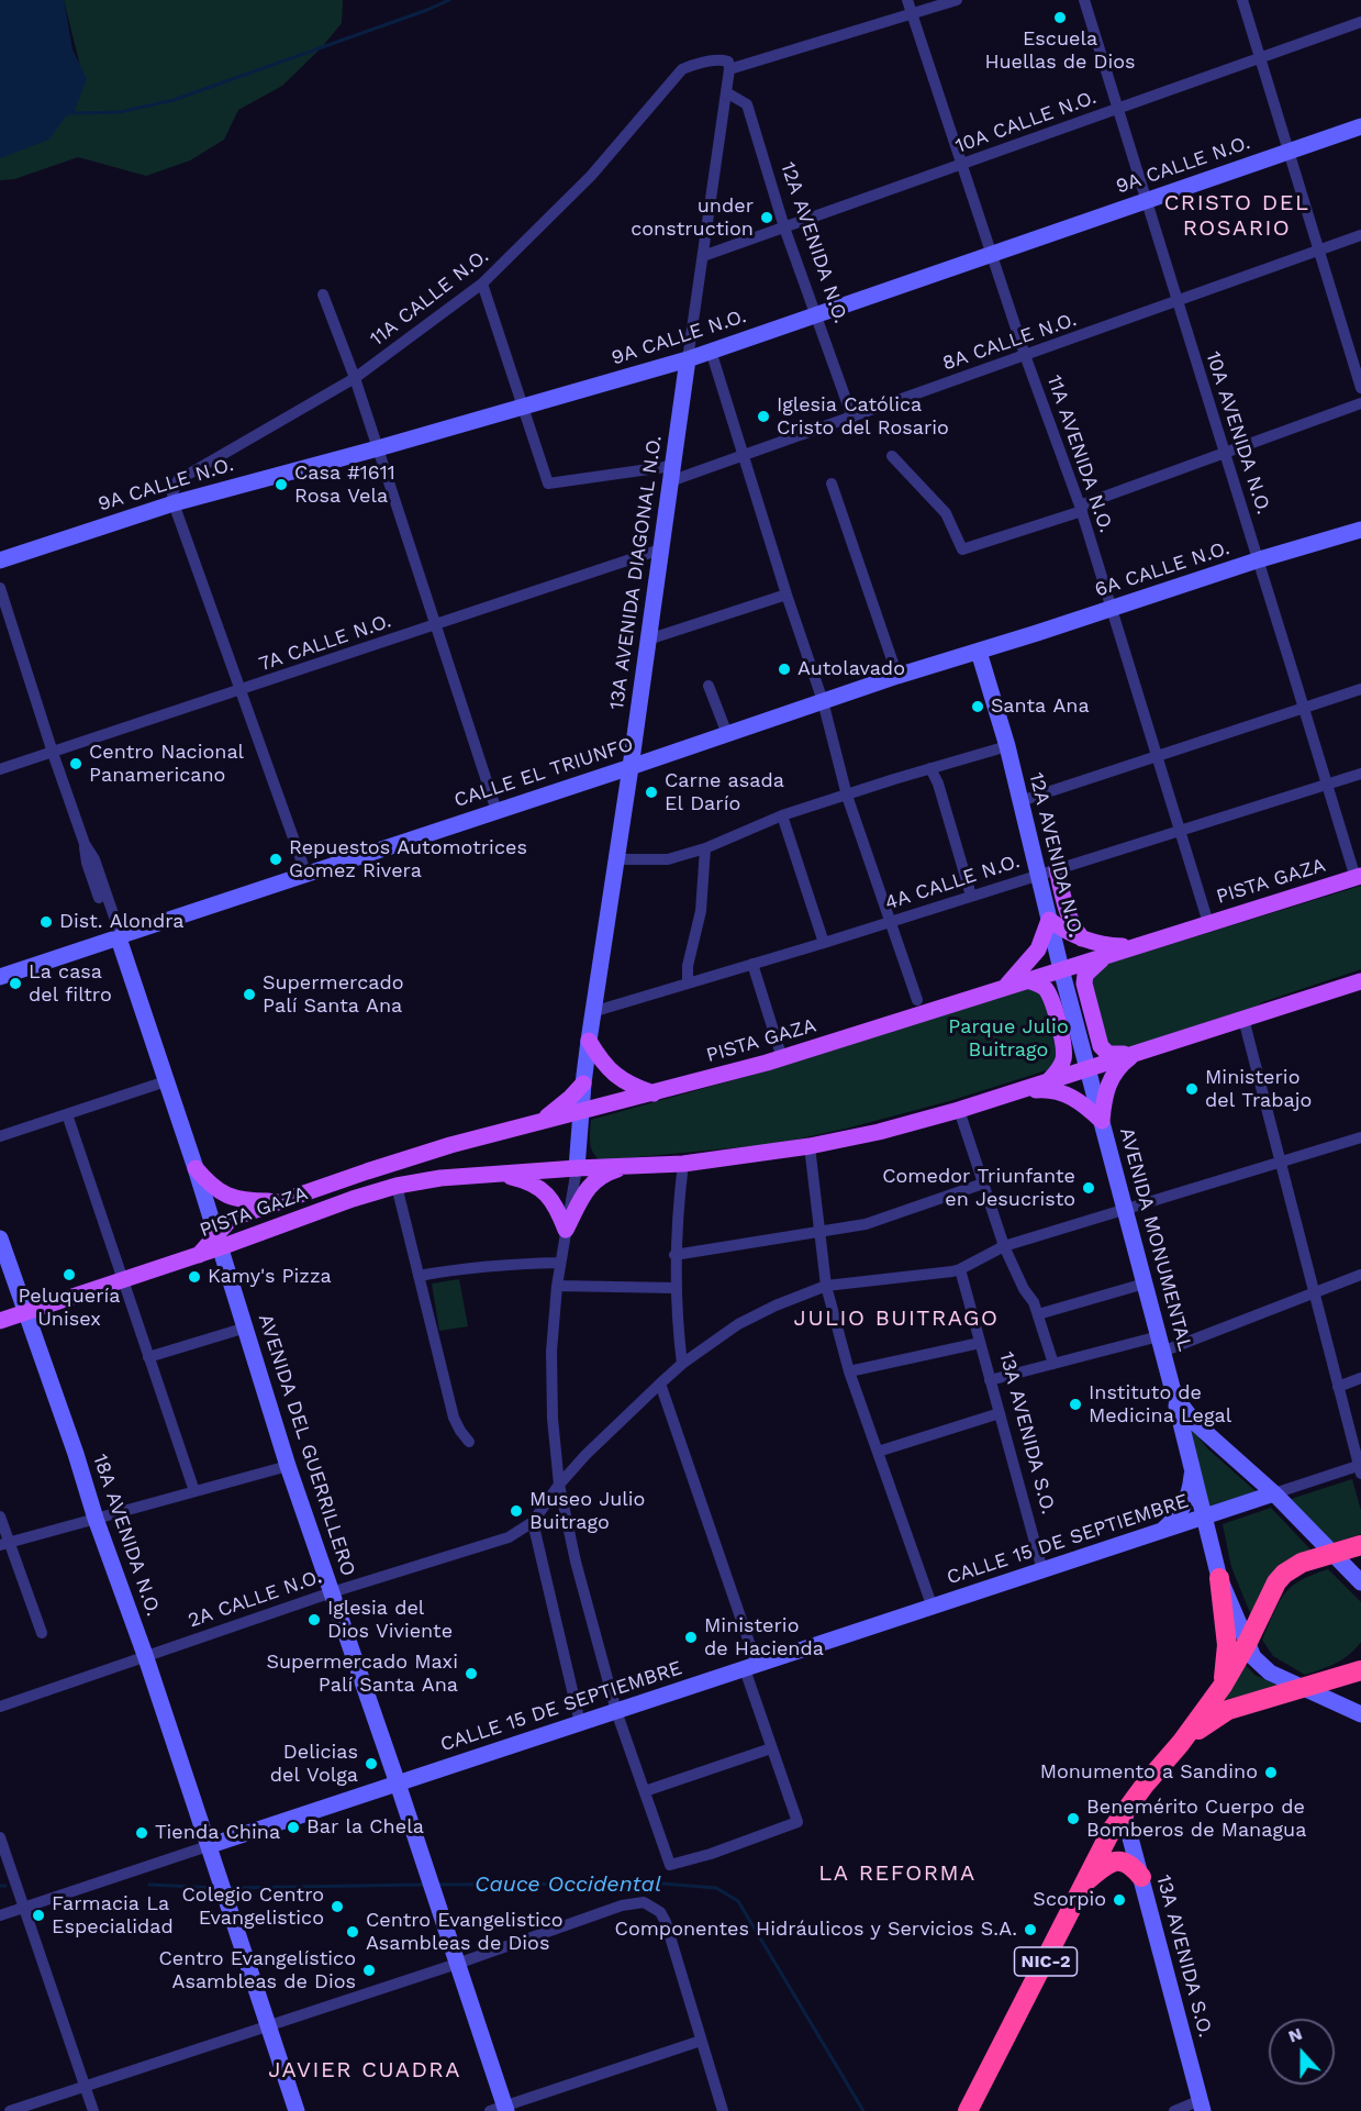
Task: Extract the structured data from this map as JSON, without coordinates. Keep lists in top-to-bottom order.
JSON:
{
  "streets": {
    "highway": ["NIC-2"],
    "main road": ["PISTA GAZA"],
    "street": [
      "10A CALLE N.O.",
      "9A CALLE N.O.",
      "12A AVENIDA N.O.",
      "11A CALLE N.O.",
      "8A CALLE N.O.",
      "10A AVENIDA N.O.",
      "11A AVENIDA N.O.",
      "6A CALLE N.O.",
      "13A AVENIDA DIAGONAL N.O.",
      "7A CALLE N.O.",
      "CALLE EL TRIUNFO",
      "4A CALLE N.O.",
      "AVENIDA MONUMENTAL",
      "13A AVENIDA S.O.",
      "AVENIDA DEL GUERRILLERO",
      "18A AVENIDA N.O.",
      "CALLE 15 DE SEPTIEMBRE",
      "2A CALLE N.O."
    ]
  },
  "crossings": [
    ["10A CALLE N.O.", "12A AVENIDA N.O."],
    ["10A CALLE N.O.", "10A AVENIDA N.O."],
    ["10A CALLE N.O.", "11A AVENIDA N.O."],
    ["10A CALLE N.O.", "13A AVENIDA DIAGONAL N.O."],
    ["9A CALLE N.O.", "12A AVENIDA N.O."],
    ["9A CALLE N.O.", "11A CALLE N.O."],
    ["9A CALLE N.O.", "8A CALLE N.O."],
    ["9A CALLE N.O.", "10A AVENIDA N.O."],
    ["9A CALLE N.O.", "11A AVENIDA N.O."],
    ["9A CALLE N.O.", "13A AVENIDA DIAGONAL N.O."],
    ["12A AVENIDA N.O.", "8A CALLE N.O."],
    ["12A AVENIDA N.O.", "6A CALLE N.O."],
    ["12A AVENIDA N.O.", "13A AVENIDA DIAGONAL N.O."],
    ["12A AVENIDA N.O.", "CALLE EL TRIUNFO"],
    ["12A AVENIDA N.O.", "PISTA GAZA"],
    ["12A AVENIDA N.O.", "4A CALLE N.O."],
    ["12A AVENIDA N.O.", "AVENIDA MONUMENTAL"],
    ["11A CALLE N.O.", "11A AVENIDA N.O."],
    ["11A CALLE N.O.", "13A AVENIDA DIAGONAL N.O."],
    ["8A CALLE N.O.", "10A AVENIDA N.O."],
    ["8A CALLE N.O.", "11A AVENIDA N.O."],
    ["8A CALLE N.O.", "13A AVENIDA DIAGONAL N.O."],
    ["10A AVENIDA N.O.", "6A CALLE N.O."],
    ["10A AVENIDA N.O.", "PISTA GAZA"],
    ["10A AVENIDA N.O.", "4A CALLE N.O."],
    ["11A AVENIDA N.O.", "6A CALLE N.O."],
    ["11A AVENIDA N.O.", "PISTA GAZA"],
    ["11A AVENIDA N.O.", "4A CALLE N.O."],
    ["6A CALLE N.O.", "CALLE EL TRIUNFO"],
    ["13A AVENIDA DIAGONAL N.O.", "7A CALLE N.O."],
    ["13A AVENIDA DIAGONAL N.O.", "CALLE EL TRIUNFO"],
    ["13A AVENIDA DIAGONAL N.O.", "PISTA GAZA"],
    ["13A AVENIDA DIAGONAL N.O.", "4A CALLE N.O."],
    ["7A CALLE N.O.", "AVENIDA DEL GUERRILLERO"],
    ["CALLE EL TRIUNFO", "AVENIDA DEL GUERRILLERO"],
    ["PISTA GAZA", "AVENIDA MONUMENTAL"],
    ["PISTA GAZA", "AVENIDA DEL GUERRILLERO"],
    ["AVENIDA MONUMENTAL", "CALLE 15 DE SEPTIEMBRE"],
    ["AVENIDA MONUMENTAL", "NIC-2"],
    ["13A AVENIDA S.O.", "CALLE 15 DE SEPTIEMBRE"],
    ["13A AVENIDA S.O.", "2A CALLE N.O."],
    ["13A AVENIDA S.O.", "NIC-2"],
    ["AVENIDA DEL GUERRILLERO", "CALLE 15 DE SEPTIEMBRE"],
    ["AVENIDA DEL GUERRILLERO", "2A CALLE N.O."],
    ["18A AVENIDA N.O.", "CALLE 15 DE SEPTIEMBRE"],
    ["18A AVENIDA N.O.", "2A CALLE N.O."]
  ],
  "districts": [
    "CRISTO DEL ROSARIO",
    "JULIO BUITRAGO",
    "LA REFORMA",
    "JAVIER CUADRA"
  ],
  "water": ["Cauce Occidental"],
  "parks": ["Parque Julio Buitrago"],
  "places": [
    "Escuela Huellas de Dios",
    "under construction",
    "Iglesia Católica Cristo del Rosario",
    "Casa #1611 Rosa Vela",
    "Autolavado",
    "Santa Ana",
    "Centro Nacional Panamericano",
    "Carne asada El Darío",
    "Repuestos Automotrices Gomez Rivera",
    "Dist. Alondra",
    "La casa del filtro",
    "Supermercado Palí Santa Ana",
    "Ministerio del Trabajo",
    "Comedor Triunfante en Jesucristo",
    "Peluquería Unisex",
    "Kamy's Pizza",
    "Instituto de Medicina Legal",
    "Museo Julio Buitrago",
    "Iglesia del Dios Viviente",
    "Ministerio de Hacienda",
    "Supermercado Maxi Palí Santa Ana",
    "Delicias del Volga",
    "Monumento a Sandino",
    "Benemérito Cuerpo de Bomberos de Managua",
    "Bar la Chela",
    "Tienda China",
    "Scorpio",
    "Colegio Centro Evangelistico",
    "Farmacia La Especialidad",
    "Componentes Hidráulicos y Servicios S.A.",
    "Centro Evangelistico Asambleas de Dios",
    "Centro Evangelístico Asambleas de Dios"
  ],
  "north": "top"
}
